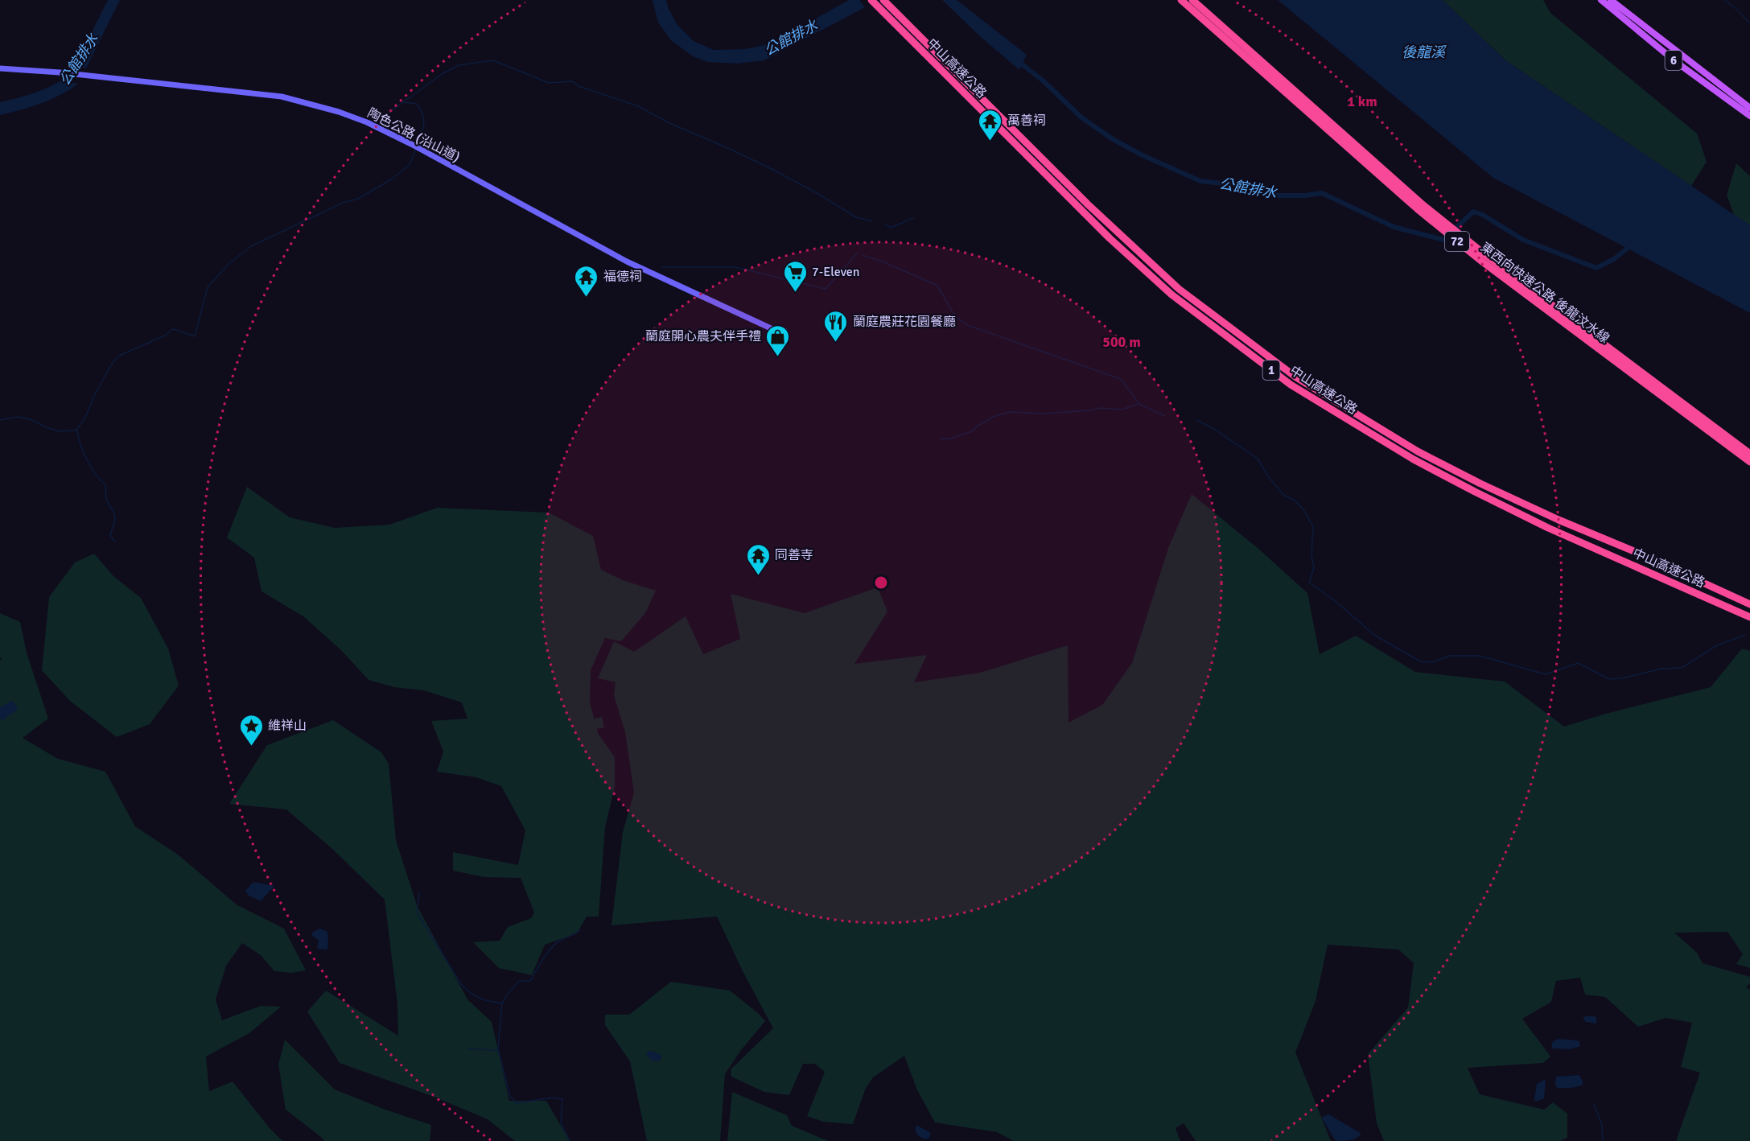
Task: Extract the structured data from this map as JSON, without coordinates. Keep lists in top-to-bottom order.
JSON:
{
  "streets": {
    "highway": [
      "中山高速公路",
      "72",
      "東西向快速公路 後龍汶水線",
      "1"
    ],
    "main road": ["6", "陶色公路 (沿山道)"]
  },
  "water": ["公館排水", "後龍溪"],
  "places": {
    "temple": ["萬善祠", "福德祠", "同善寺"],
    "supermarket": ["7-Eleven"],
    "restaurant": ["蘭庭農莊花園餐廳"],
    "shop": ["蘭庭開心農夫伴手禮"],
    "place": ["維祥山"]
  },
  "rings": ["1 km", "500 m"]
}
